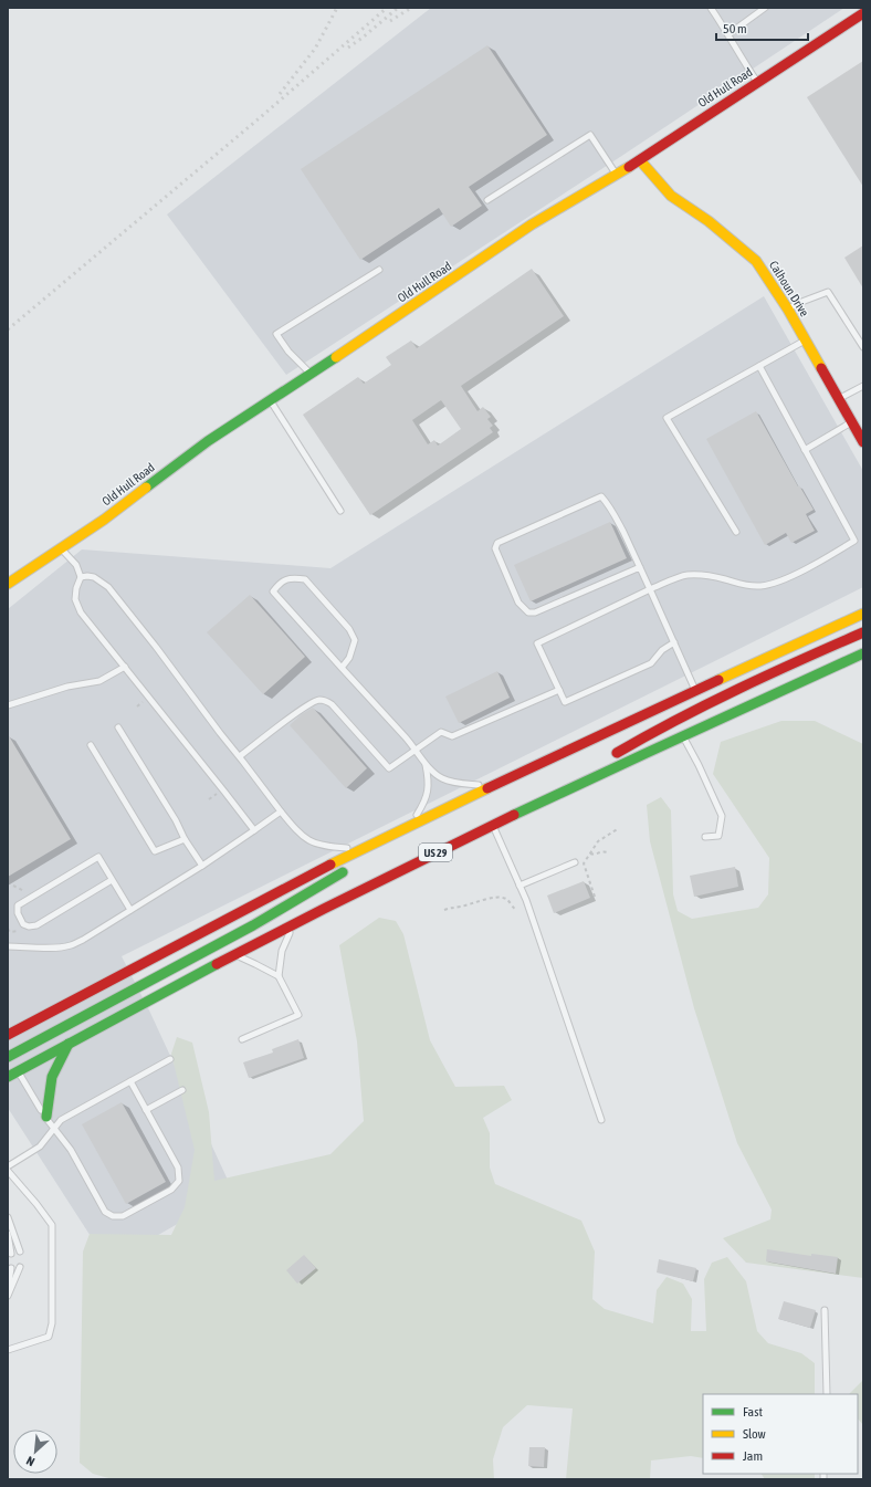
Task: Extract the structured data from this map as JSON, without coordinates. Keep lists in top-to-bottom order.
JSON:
{
  "streets": {
    "main road": ["Old Hull Road", "Calhoun Drive", "US 29"]
  },
  "crossings": [
    ["Old Hull Road", "Calhoun Drive"]
  ],
  "legend": ["Fast", "Slow", "Jam"],
  "scale_bar": "50 m",
  "north": "bottom left"
}
